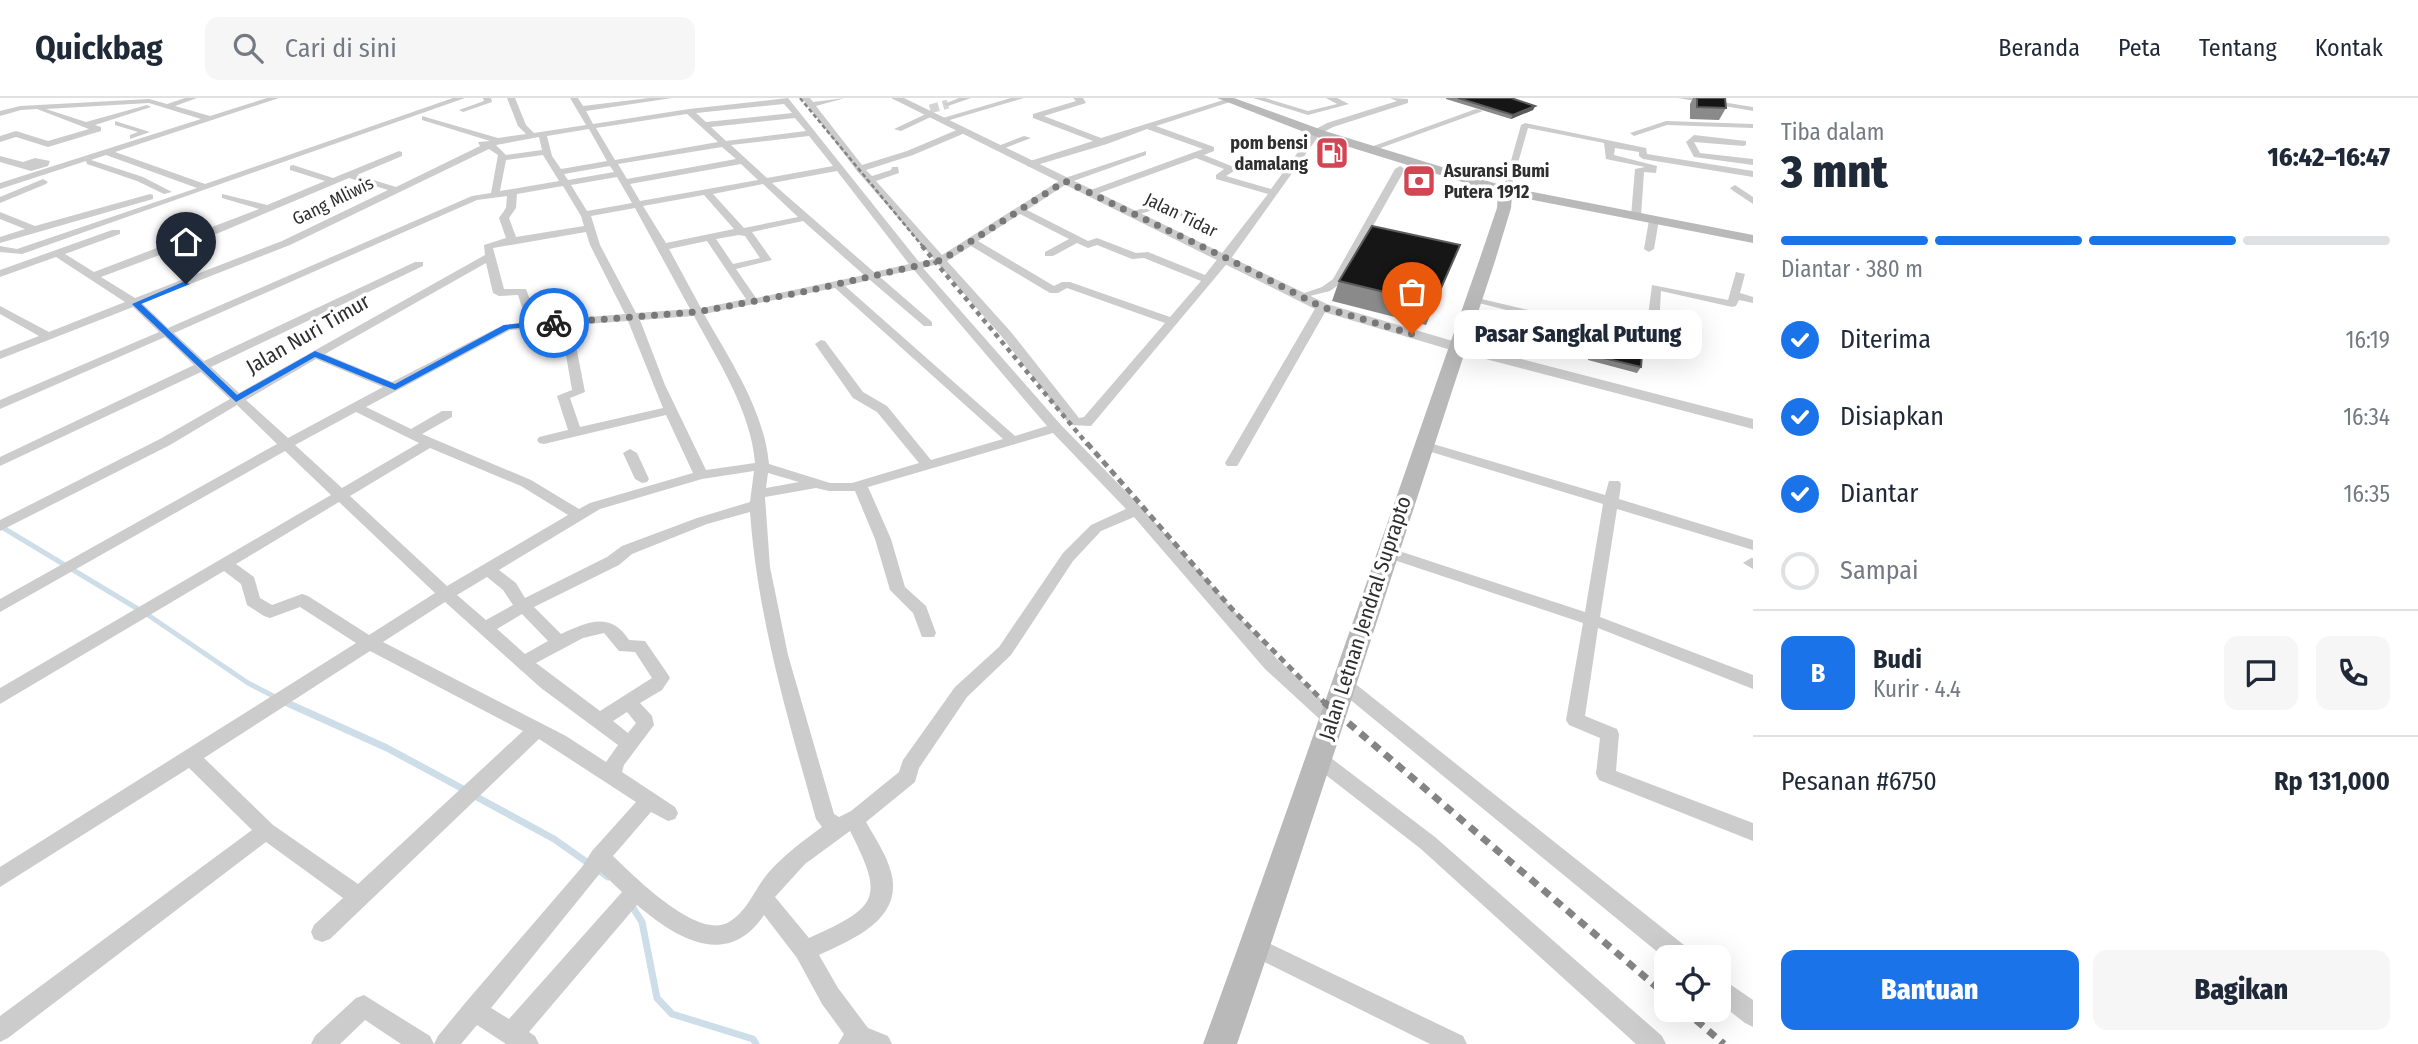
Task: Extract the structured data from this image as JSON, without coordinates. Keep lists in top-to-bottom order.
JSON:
{
  "streets": {
    "main road": ["Jalan Letnan Jendral Suprapto"],
    "street": ["Gang Mliwis", "Jalan Tidar", "Jalan Nuri Timur"]
  },
  "crossings": [
    ["Jalan Tidar", "Jalan Letnan Jendral Suprapto"]
  ],
  "places": {
    "fuel station": ["pom bensi damalang"],
    "bank": ["Asuransi Bumi Putera 1912"],
    "other": ["Pasar Sangkal Putung"]
  },
  "page": {
    "header": "Quickbag",
    "search": "Cari di sini",
    "nav": [
      "Beranda",
      "Peta",
      "Tentang",
      "Kontak"
    ],
    "heading": ["3 mnt", "Tiba dalam", "16:42–16:47"],
    "panel": [
      "Budi",
      "Kurir · 4.4",
      "Pesanan #6750",
      "Rp 131,000"
    ],
    "bar": "Diantar · 380 m",
    "list": [
      ["Diterima", "16:19"],
      ["Disiapkan", "16:34"],
      ["Diantar", "16:35"],
      "Sampai"
    ],
    "bubble": "Pasar Sangkal Putung",
    "round": "B",
    "buttons": ["Bantuan", "Bagikan"]
  }
}
